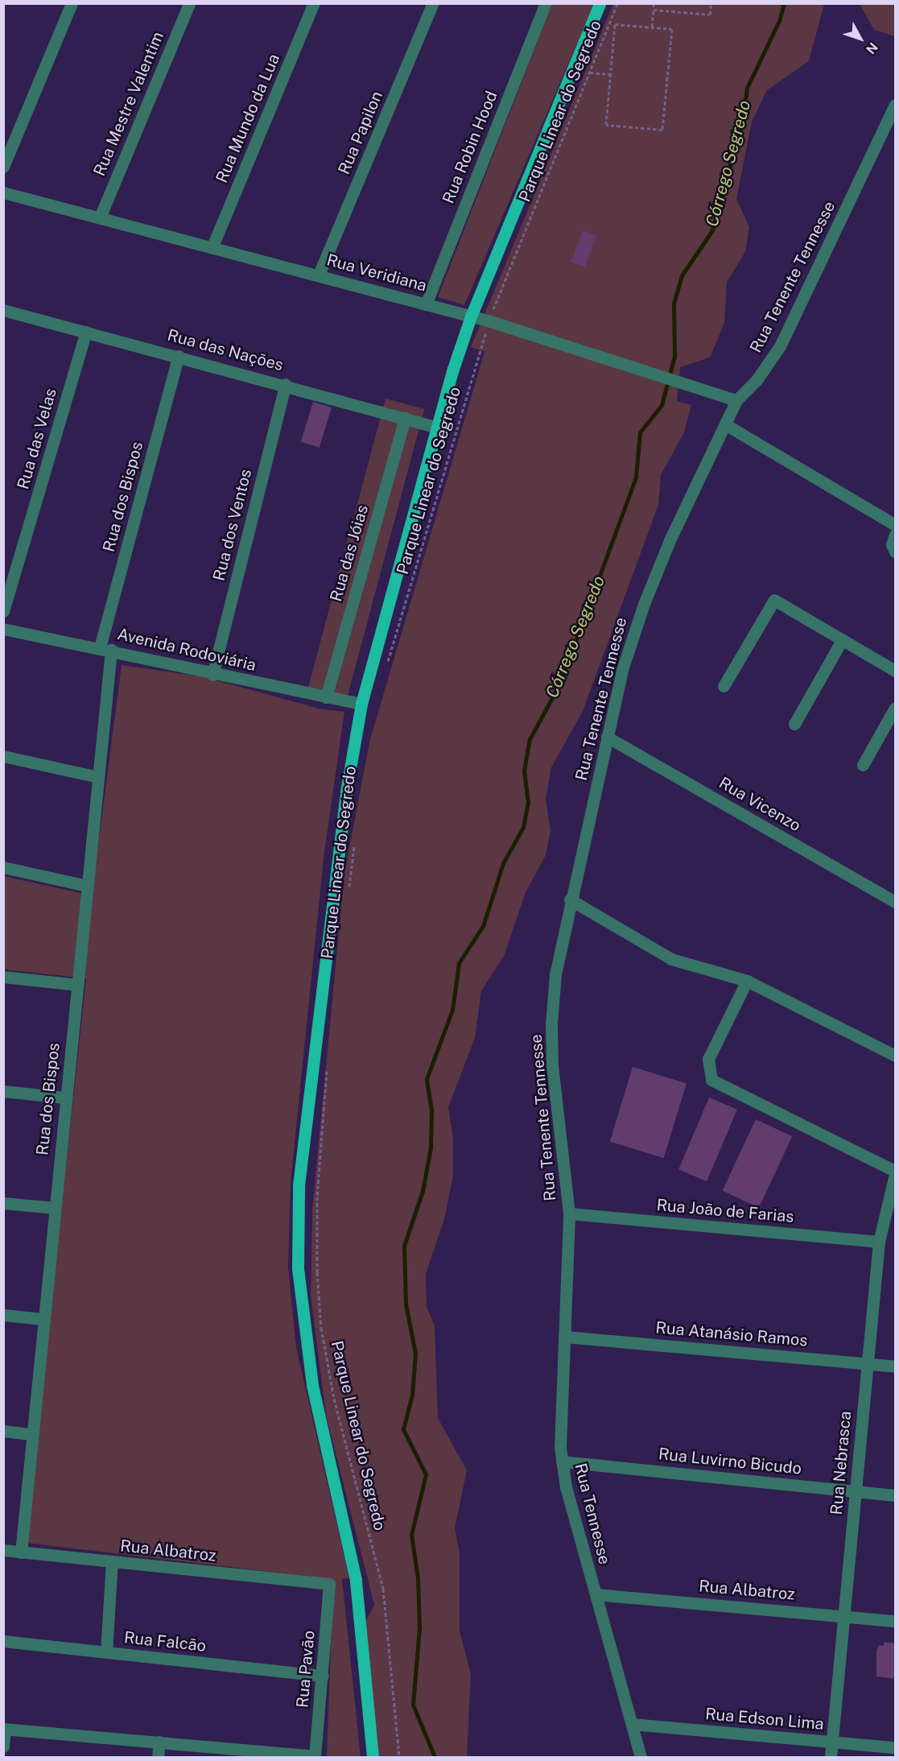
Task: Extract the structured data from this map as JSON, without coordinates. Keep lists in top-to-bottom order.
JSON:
{
  "streets": {
    "street": [
      "Rua Mestre Valentim",
      "Rua Mundo da Lua",
      "Rua Papilon",
      "Rua Robin Hood",
      "Rua Veridiana",
      "Rua Tenente Tennesse",
      "Rua das Nações",
      "Rua das Velas",
      "Rua dos Bispos",
      "Rua dos Ventos",
      "Rua das Jóias",
      "Avenida Rodoviária",
      "Rua Vicenzo",
      "Rua João de Farias",
      "Rua Atanásio Ramos",
      "Rua Luvirno Bicudo",
      "Rua Nebrasca",
      "Rua Tennesse",
      "Rua Albatroz",
      "Rua Falcão",
      "Rua Pavão",
      "Rua Edson Lima"
    ],
    "path": ["Parque Linear do Segredo"]
  },
  "crossings": [
    ["Rua Mestre Valentim", "Rua Veridiana"],
    ["Parque Linear do Segredo", "Rua Veridiana"],
    ["Rua Mundo da Lua", "Rua Veridiana"],
    ["Rua Papilon", "Rua Veridiana"],
    ["Rua Robin Hood", "Rua Veridiana"],
    ["Rua Veridiana", "Rua Tenente Tennesse"],
    ["Rua Tenente Tennesse", "Rua Vicenzo"],
    ["Rua Tenente Tennesse", "Rua João de Farias"],
    ["Rua Tenente Tennesse", "Rua Tennesse"],
    ["Rua das Nações", "Rua das Velas"],
    ["Rua das Nações", "Rua dos Bispos"],
    ["Rua das Nações", "Rua dos Ventos"],
    ["Rua das Nações", "Rua das Jóias"],
    ["Rua dos Bispos", "Avenida Rodoviária"],
    ["Rua dos Bispos", "Rua Albatroz"],
    ["Rua dos Ventos", "Avenida Rodoviária"],
    ["Rua das Jóias", "Avenida Rodoviária"],
    ["Rua João de Farias", "Rua Nebrasca"],
    ["Rua João de Farias", "Rua Tennesse"],
    ["Rua Atanásio Ramos", "Rua Nebrasca"],
    ["Rua Atanásio Ramos", "Rua Tennesse"],
    ["Rua Luvirno Bicudo", "Rua Nebrasca"],
    ["Rua Luvirno Bicudo", "Rua Tennesse"],
    ["Rua Nebrasca", "Rua Albatroz"],
    ["Rua Nebrasca", "Rua Edson Lima"],
    ["Rua Tennesse", "Rua Albatroz"],
    ["Rua Tennesse", "Rua Edson Lima"],
    ["Rua Albatroz", "Rua Pavão"],
    ["Rua Falcão", "Rua Pavão"]
  ],
  "water": ["Córrego Segredo"],
  "north": "bottom right"
}
